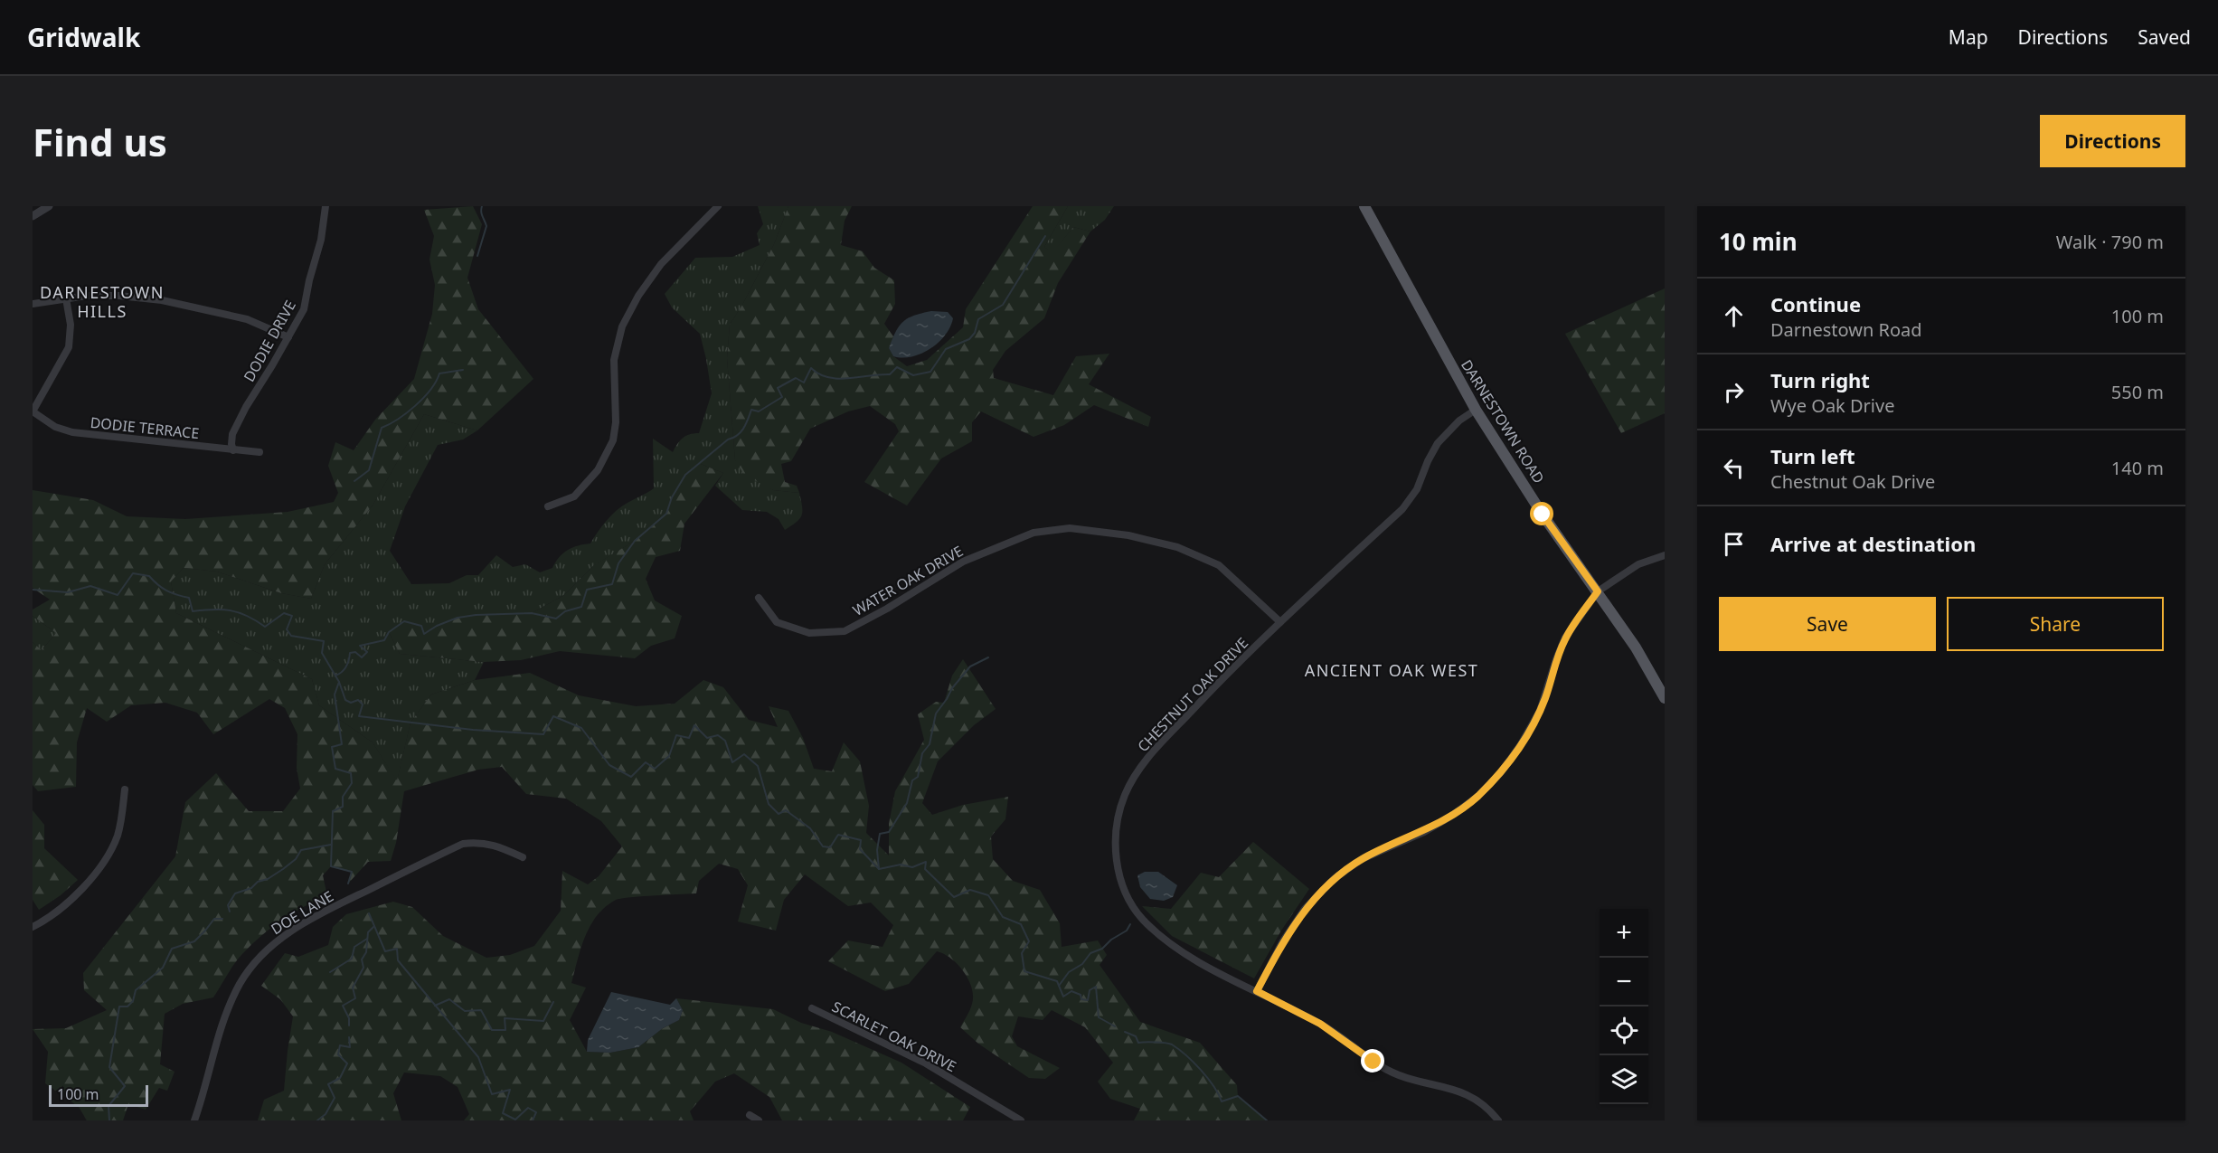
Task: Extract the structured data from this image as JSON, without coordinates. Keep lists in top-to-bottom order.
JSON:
{
  "streets": {
    "main road": ["DARNESTOWN ROAD"],
    "street": [
      "DODIE DRIVE",
      "DODIE TERRACE",
      "WATER OAK DRIVE",
      "CHESTNUT OAK DRIVE",
      "DOE LANE",
      "SCARLET OAK DRIVE"
    ]
  },
  "crossings": [
    ["DODIE DRIVE", "DODIE TERRACE"],
    ["DARNESTOWN ROAD", "CHESTNUT OAK DRIVE"],
    ["WATER OAK DRIVE", "CHESTNUT OAK DRIVE"]
  ],
  "districts": ["DARNESTOWN HILLS", "ANCIENT OAK WEST"],
  "scale_bar": "100 m",
  "page": {
    "header": "Gridwalk",
    "nav": ["Map", "Directions", "Saved"],
    "buttons": [
      "Directions",
      ["Save", "Share"]
    ],
    "title": "Find us",
    "heading": ["10 min", "Walk · 790 m"],
    "list": [
      ["Continue", "Darnestown Road", "100 m"],
      ["Turn right", "Wye Oak Drive", "550 m"],
      ["Turn left", "Chestnut Oak Drive", "140 m"],
      "Arrive at destination"
    ],
    "map_buttons": ["+", "−"],
    "scale": "100 m"
  }
}
